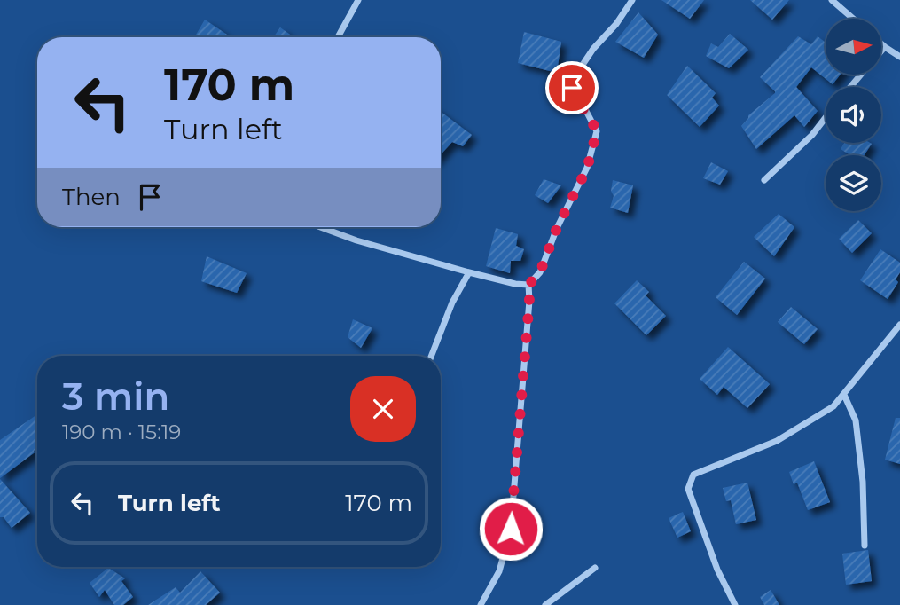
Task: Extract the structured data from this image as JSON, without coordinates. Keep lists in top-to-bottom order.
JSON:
{
  "north": "right",
  "page": {
    "turn": ["170 m", "Turn left"],
    "then": "Then",
    "heading": ["3 min", "190 m · 15:19"],
    "list": [
      {
        "name": "Turn left",
        "value": "170 m"
      }
    ]
  }
}
